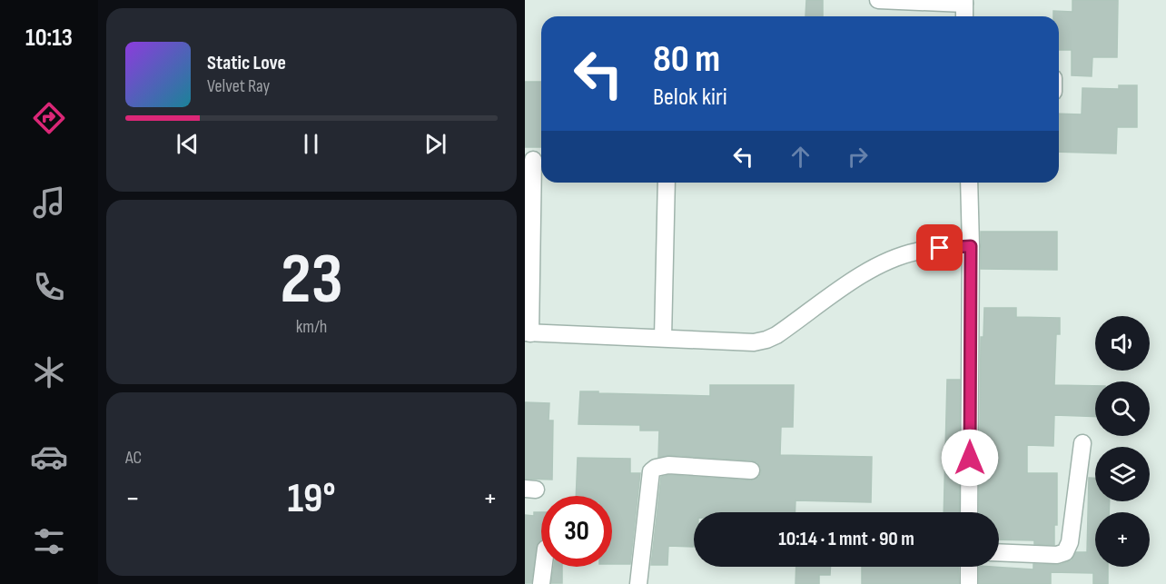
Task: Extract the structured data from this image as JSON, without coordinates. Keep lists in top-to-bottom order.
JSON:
{
  "page": {
    "tabs": "10:13",
    "turn": ["80 m", "Belok kiri"],
    "song": ["Static Love", "Velvet Ray"],
    "tile": [
      ["23", "km/h"],
      "AC"
    ],
    "map_buttons": "+",
    "heat": ["−", "19°", "+"],
    "limit": "30",
    "trip": "10:14 · 1 mnt · 90 m"
  }
}
